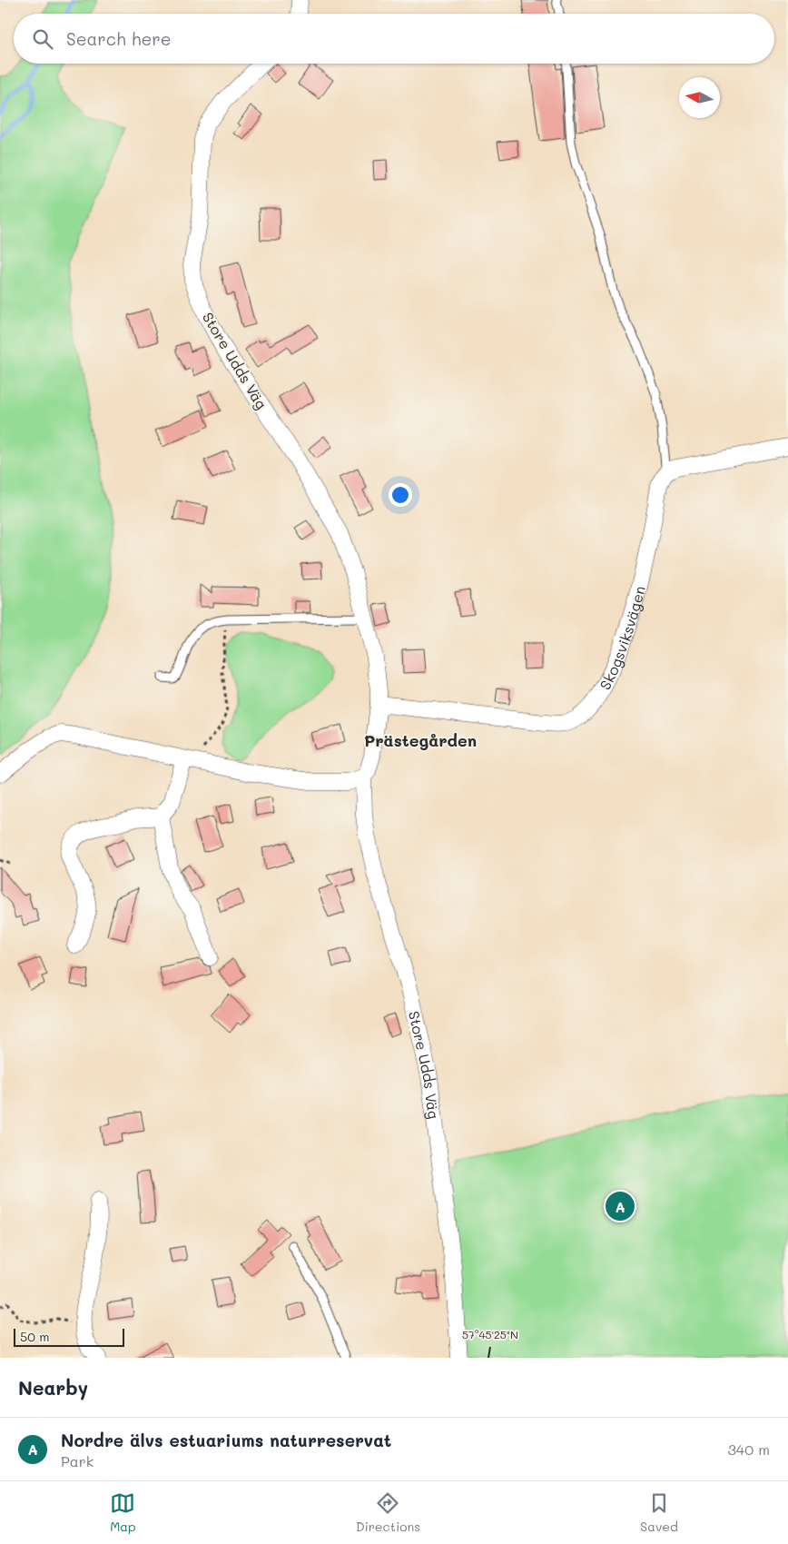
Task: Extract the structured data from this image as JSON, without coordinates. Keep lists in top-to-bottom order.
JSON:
{
  "streets": {
    "street": ["Store Udds Väg", "Skogsviksvägen"]
  },
  "crossings": [
    ["Store Udds Väg", "Skogsviksvägen"]
  ],
  "districts": ["Prästegården"],
  "scale_bar": "50 m",
  "north": "left",
  "page": {
    "search": "Search here",
    "pins": "A",
    "scale": "50 m",
    "heading": "Nearby",
    "list": [
      {
        "mark": "A",
        "name": "Nordre älvs estuariums naturreservat",
        "note": "Park",
        "value": "340 m"
      }
    ],
    "nav": ["Map", "Directions", "Saved"]
  },
  "coordinates": ["57°45'25\"N"]
}
